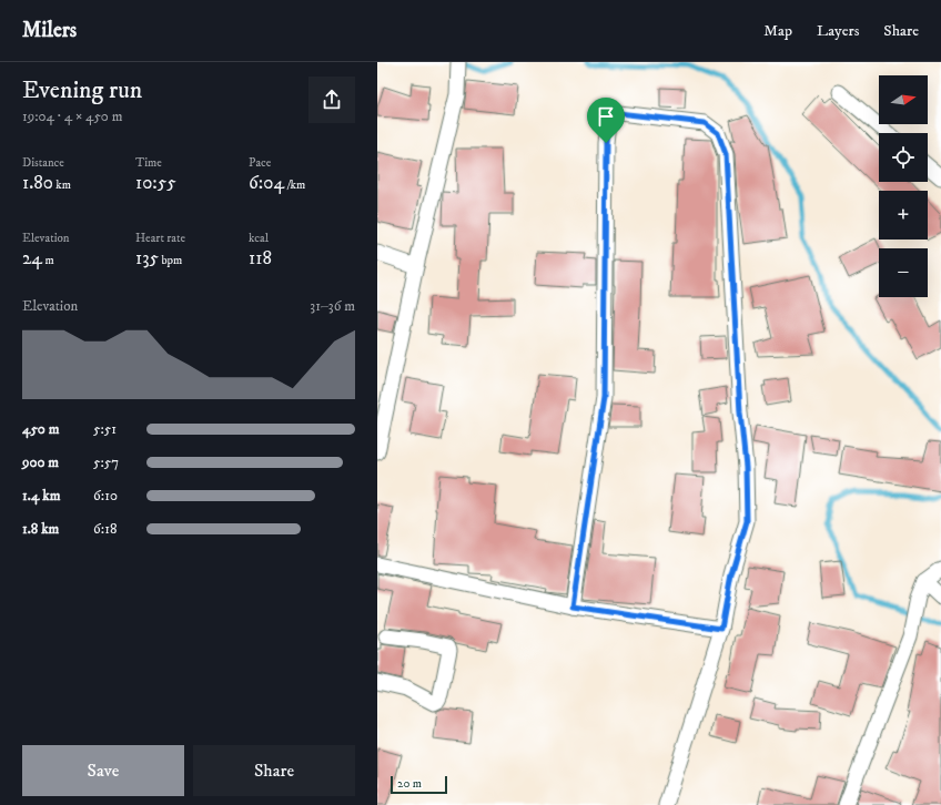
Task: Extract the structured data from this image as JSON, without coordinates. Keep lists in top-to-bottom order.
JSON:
{
  "scale_bar": "20 m",
  "north": "right",
  "page": {
    "header": "Milers",
    "nav": ["Map", "Layers", "Share"],
    "heading": ["Evening run", "19:04 · 4 × 450 m"],
    "map_buttons": ["+", "−"],
    "stats": [
      ["Distance", "1.80 km"],
      ["Time", "10:55"],
      ["Pace", "6:04 /km"],
      ["Elevation", "24 m"],
      ["Heart rate", "135 bpm"],
      ["kcal", "118"]
    ],
    "chart": ["Elevation", "31–36 m"],
    "list": [
      {
        "name": "450 m",
        "note": "5:51"
      },
      {
        "name": "900 m",
        "note": "5:57"
      },
      {
        "name": "1.4 km",
        "note": "6:10"
      },
      {
        "name": "1.8 km",
        "note": "6:18"
      }
    ],
    "buttons": ["Save", "Share"],
    "scale": "20 m"
  }
}
